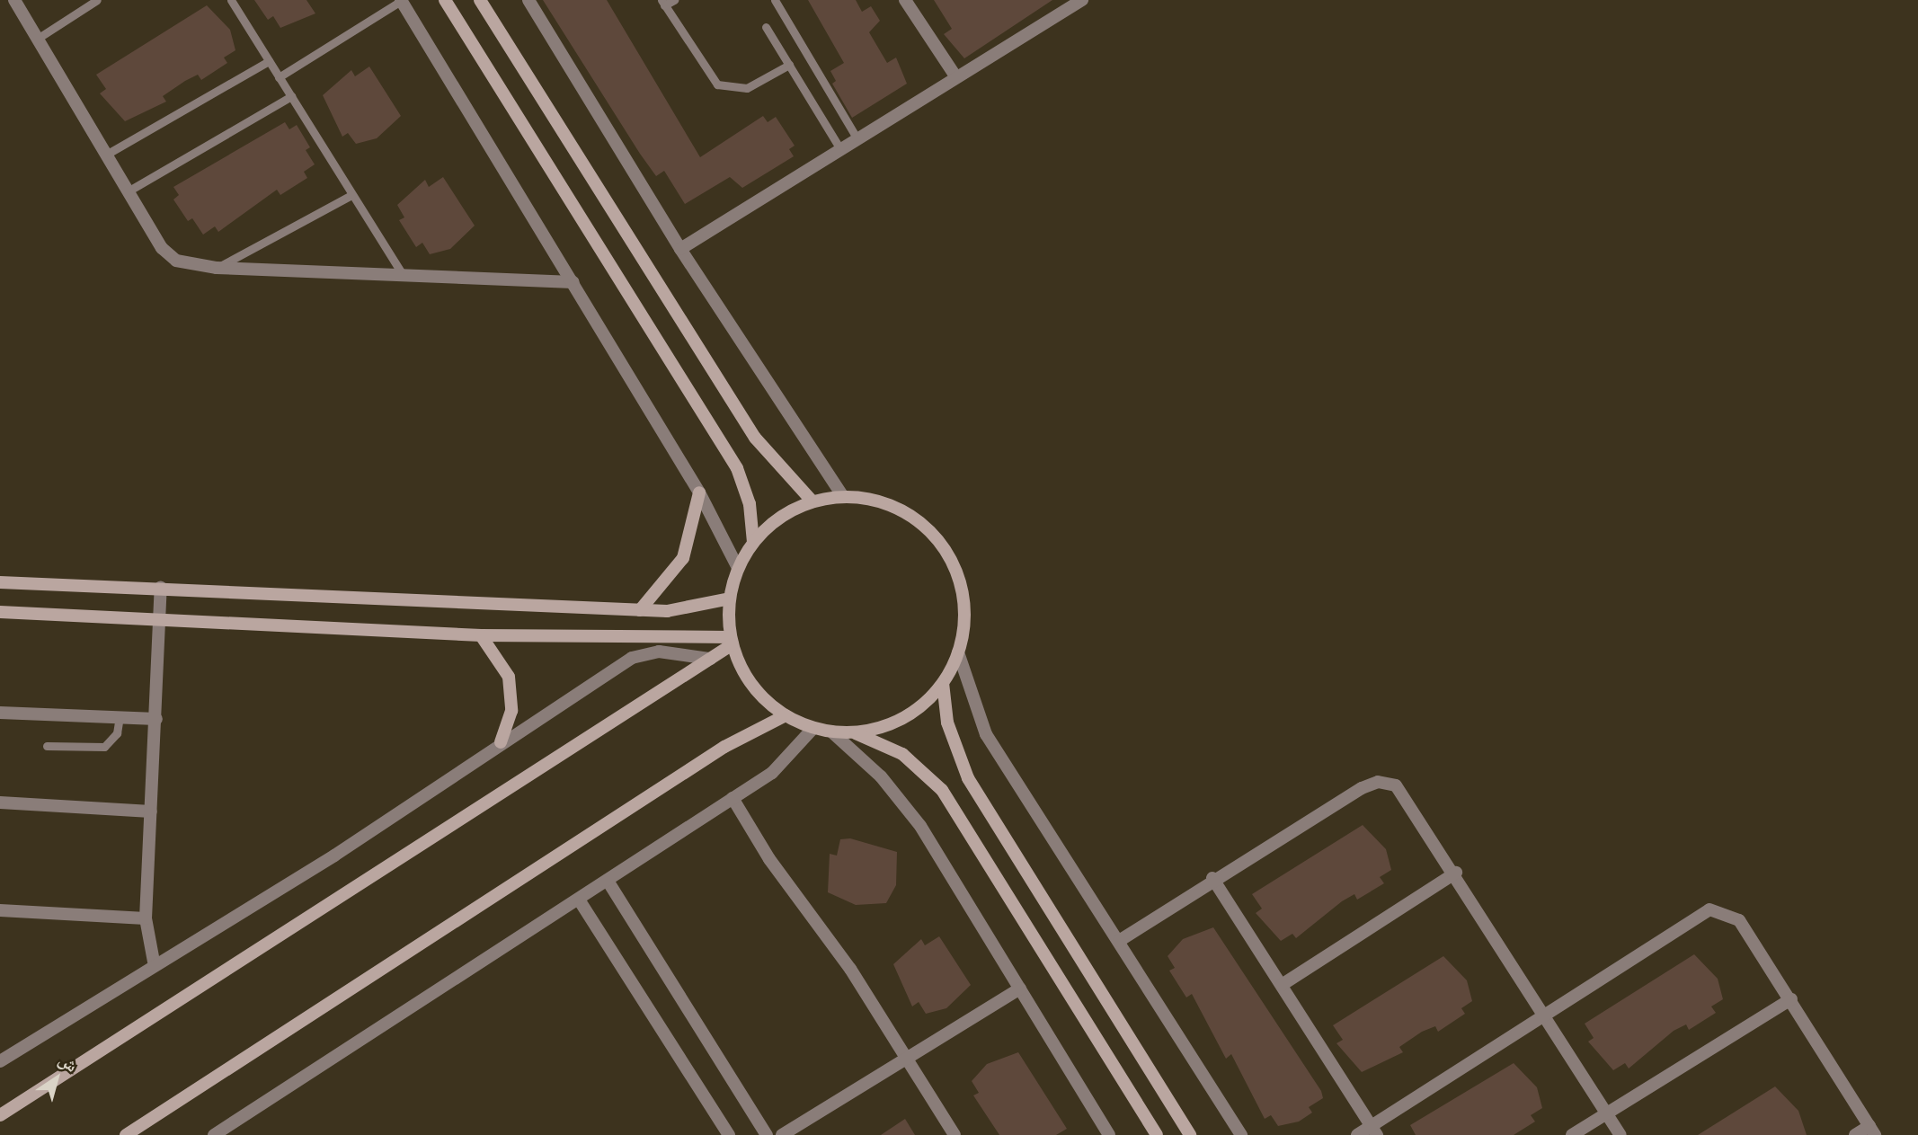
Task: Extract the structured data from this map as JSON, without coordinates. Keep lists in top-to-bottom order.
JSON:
{
  "north": "top right"
}
